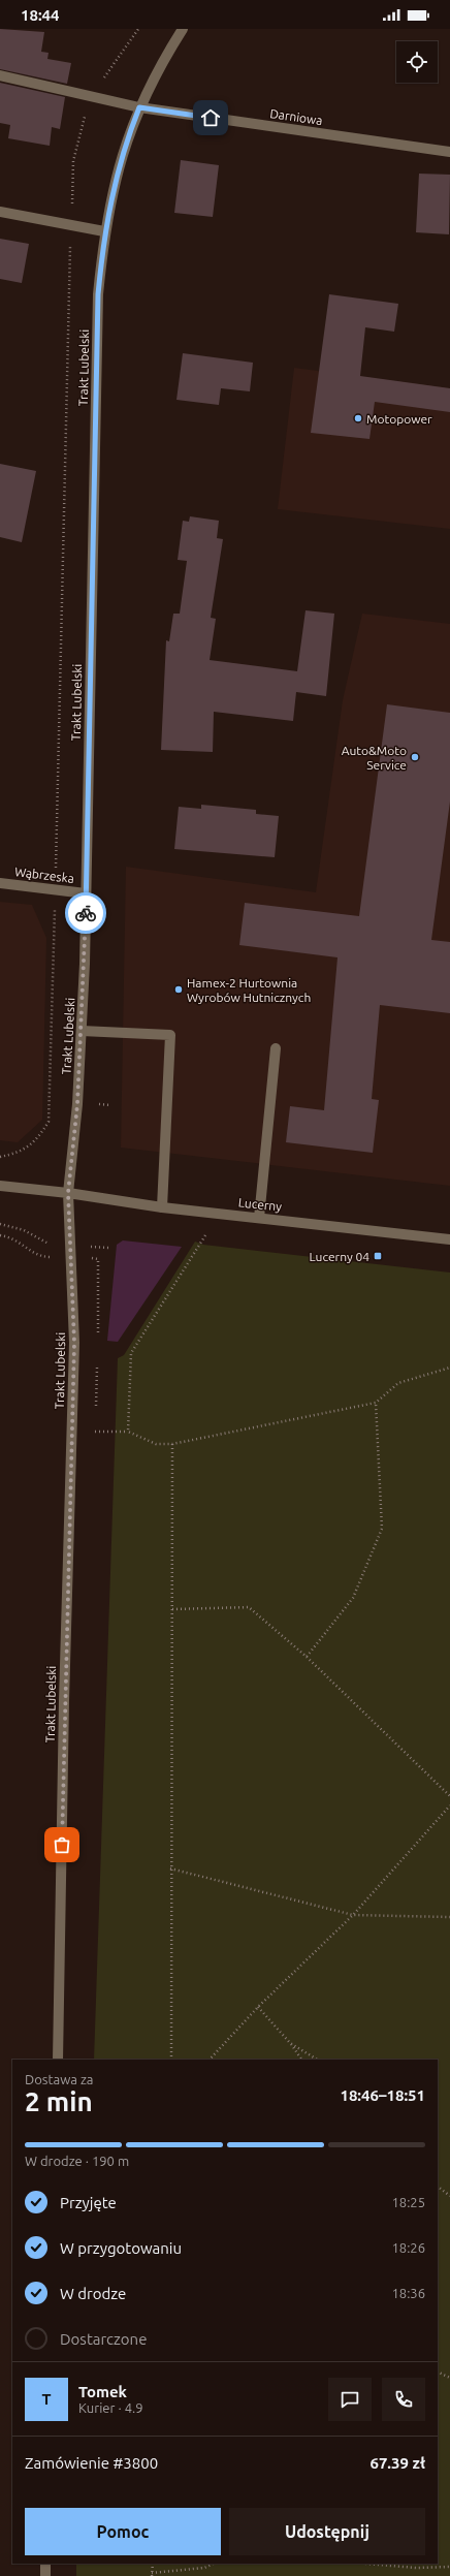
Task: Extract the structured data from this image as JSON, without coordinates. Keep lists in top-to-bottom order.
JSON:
{
  "streets": {
    "street": [
      "Darniowa",
      "Trakt Lubelski",
      "Wąbrzeska",
      "Lucerny"
    ]
  },
  "crossings": [
    ["Darniowa", "Trakt Lubelski"],
    ["Trakt Lubelski", "Wąbrzeska"],
    ["Trakt Lubelski", "Lucerny"]
  ],
  "places": {
    "other": ["Motopower", "Auto&Moto Service", "Hamex-2 Hurtownia Wyrobów Hutnicznych"],
    "transit": ["Lucerny 04"]
  },
  "page": {
    "status": "18:44",
    "heading": ["2 min", "Dostawa za", "18:46–18:51"],
    "panel": [
      "Tomek",
      "Kurier · 4.9",
      "Zamówienie #3800",
      "67.39 zł"
    ],
    "bar": "W drodze · 190 m",
    "list": [
      ["Przyjęte", "18:25"],
      ["W przygotowaniu", "18:26"],
      ["W drodze", "18:36"],
      "Dostarczone"
    ],
    "round": "T",
    "buttons": ["Pomoc", "Udostępnij"]
  }
}
